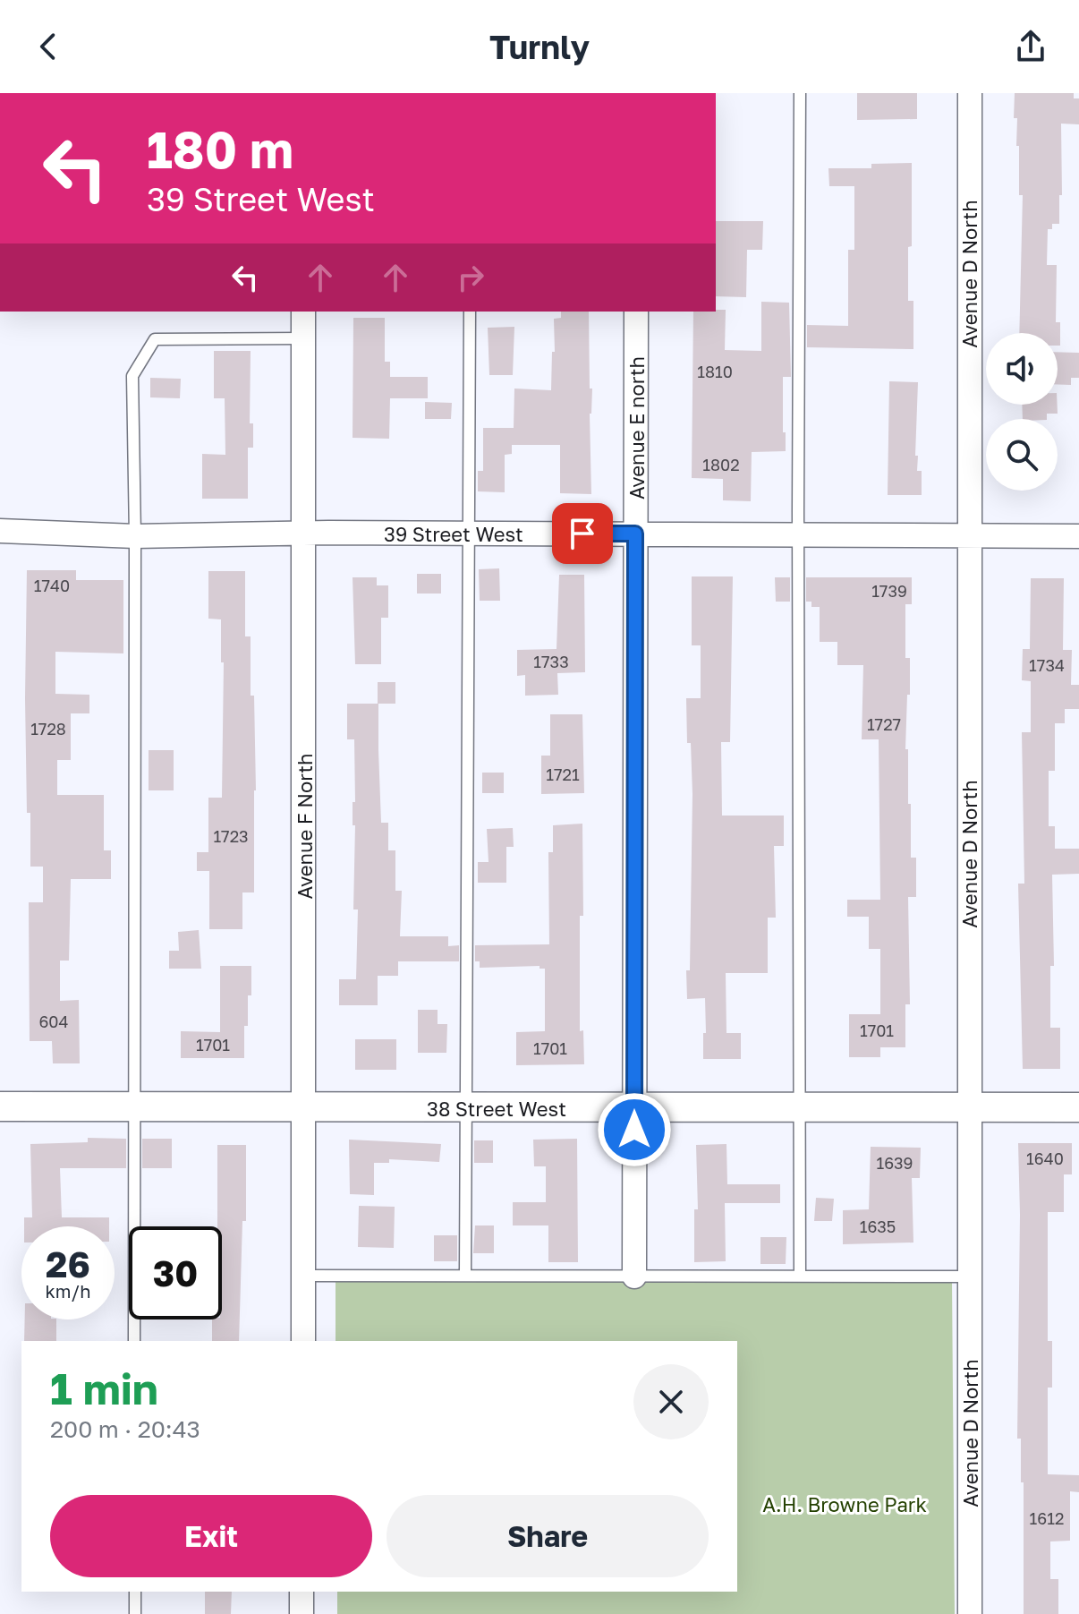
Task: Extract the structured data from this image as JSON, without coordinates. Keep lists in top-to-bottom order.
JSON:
{
  "streets": {
    "street": [
      "Avenue D North",
      "Avenue E north",
      "39 Street West",
      "Avenue F North",
      "38 Street West"
    ]
  },
  "crossings": [
    ["Avenue D North", "39 Street West"],
    ["Avenue D North", "38 Street West"],
    ["Avenue E north", "39 Street West"],
    ["Avenue E north", "38 Street West"],
    ["39 Street West", "Avenue F North"],
    ["Avenue F North", "38 Street West"]
  ],
  "parks": ["A.H. Browne Park"],
  "house_numbers": [
    "1810",
    "1802",
    "1740",
    "1739",
    "1733",
    "1734",
    "1727",
    "1728",
    "1721",
    "1723",
    "604",
    "1701",
    "1701",
    "1701",
    "1640",
    "1639",
    "1635",
    "1612"
  ],
  "page": {
    "header": "Turnly",
    "turn": ["180 m", "39 Street West"],
    "speed": "26 km/h",
    "limit": "30",
    "heading": ["1 min", "200 m · 20:43"],
    "buttons": ["Exit", "Share"]
  }
}
